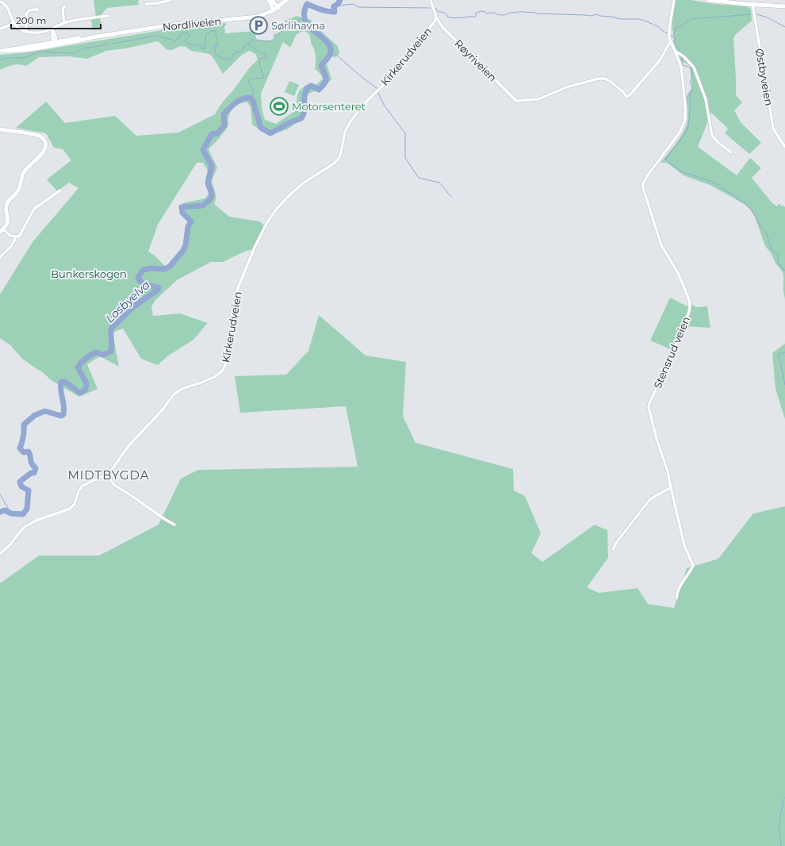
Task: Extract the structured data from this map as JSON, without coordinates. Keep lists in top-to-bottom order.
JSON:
{
  "streets": {
    "main road": ["Nordliveien"],
    "street": [
      "Kirkerudveien",
      "Røyriveien",
      "Østbyveien",
      "Stensrud veien"
    ]
  },
  "crossings": [
    ["Kirkerudveien", "Røyriveien"],
    ["Røyriveien", "Stensrud veien"]
  ],
  "districts": ["MIDTBYGDA"],
  "water": ["Losbyelva"],
  "parks": ["Bunkerskogen"],
  "places": {
    "parking": ["Sørlihavna"],
    "sports": ["Motorsenteret"]
  },
  "scale_bar": "200 m"
}
